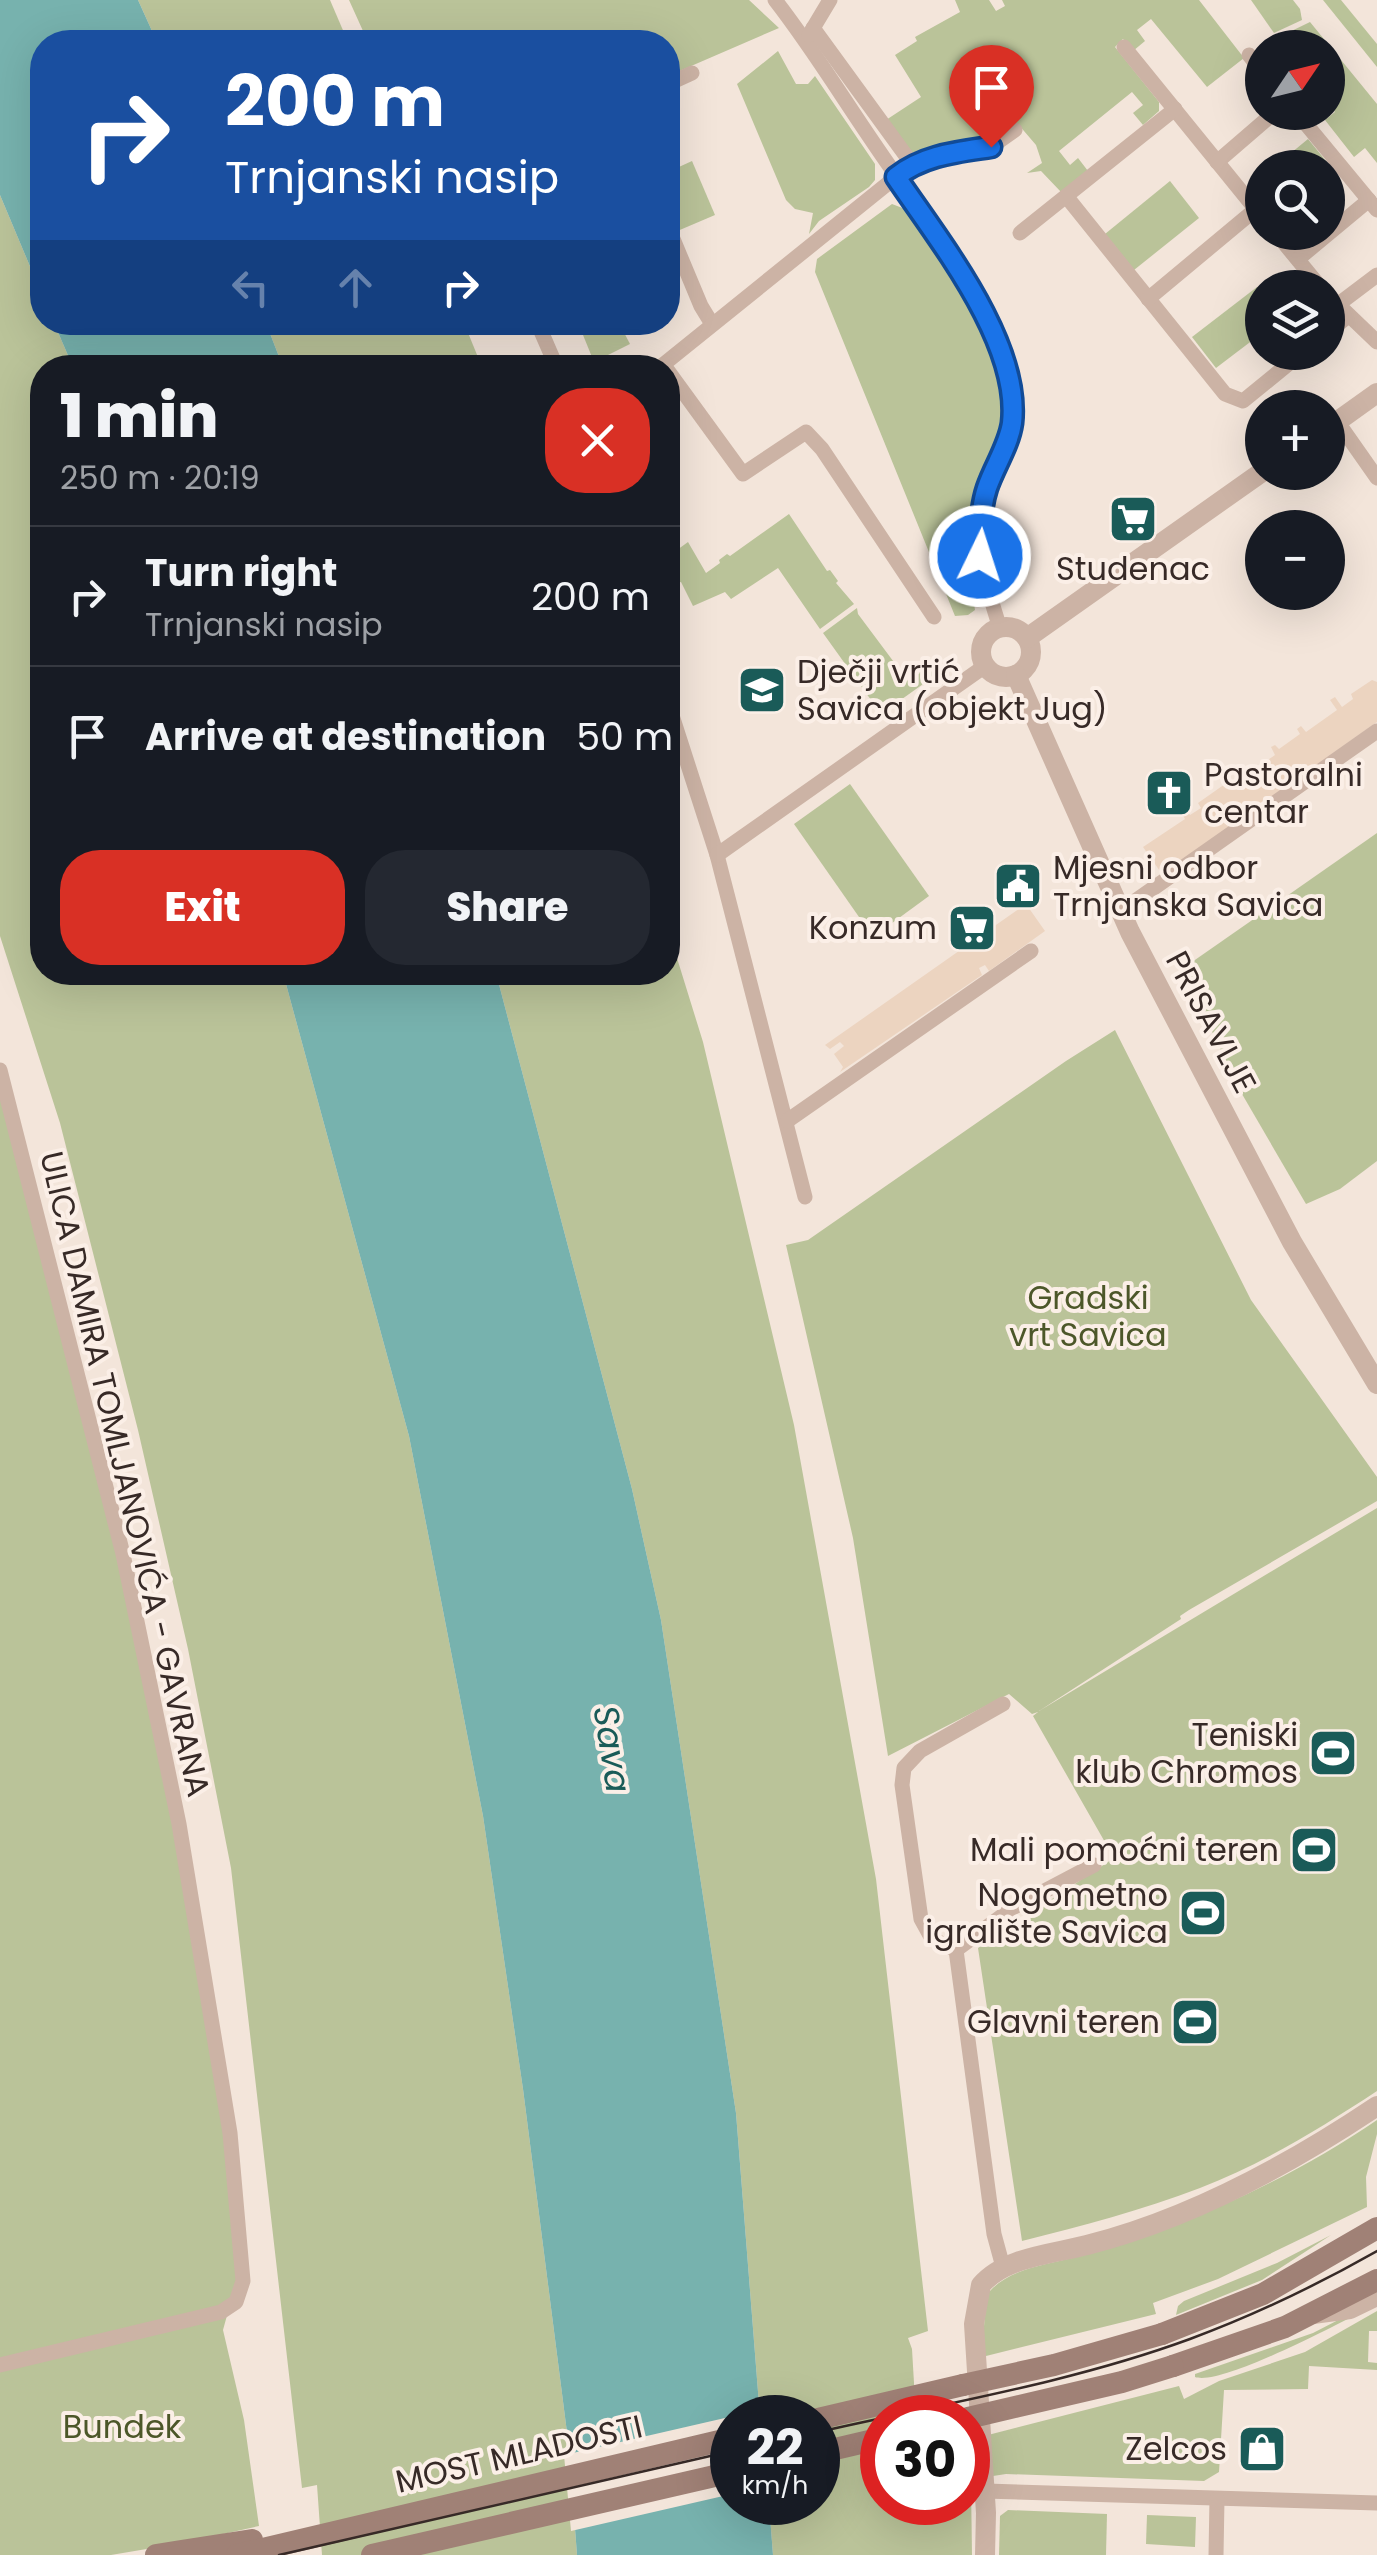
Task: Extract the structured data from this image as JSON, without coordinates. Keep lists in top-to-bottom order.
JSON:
{
  "streets": {
    "main road": ["MOST MLADOSTI"],
    "street": ["PRISAVLJE", "ULICA DAMIRA TOMLJANOVIĆA - GAVRANA"]
  },
  "water": ["Sava"],
  "parks": ["Gradski vrt Savica", "Bundek"],
  "places": {
    "supermarket": ["Studenac", "Konzum"],
    "school or university": ["Dječji vrtić Savica (objekt Jug)"],
    "church": ["Pastoralni centar"],
    "public building": ["Mjesni odbor Trnjanska Savica"],
    "sports": [
      "Teniski klub Chromos",
      "Mali pomoćni teren",
      "Nogometno igralište Savica",
      "Glavni teren"
    ],
    "shop": ["Zelcos"]
  },
  "north": "top right",
  "page": {
    "map_buttons": ["+", "−"],
    "turn": ["200 m", "Trnjanski nasip"],
    "heading": ["1 min", "250 m · 20:19"],
    "list": [
      {
        "name": "Turn right",
        "note": "Trnjanski nasip",
        "value": "200 m"
      },
      {
        "name": "Arrive at destination",
        "value": "50 m"
      }
    ],
    "buttons": ["Exit", "Share"],
    "speed": "22 km/h",
    "limit": "30"
  }
}
